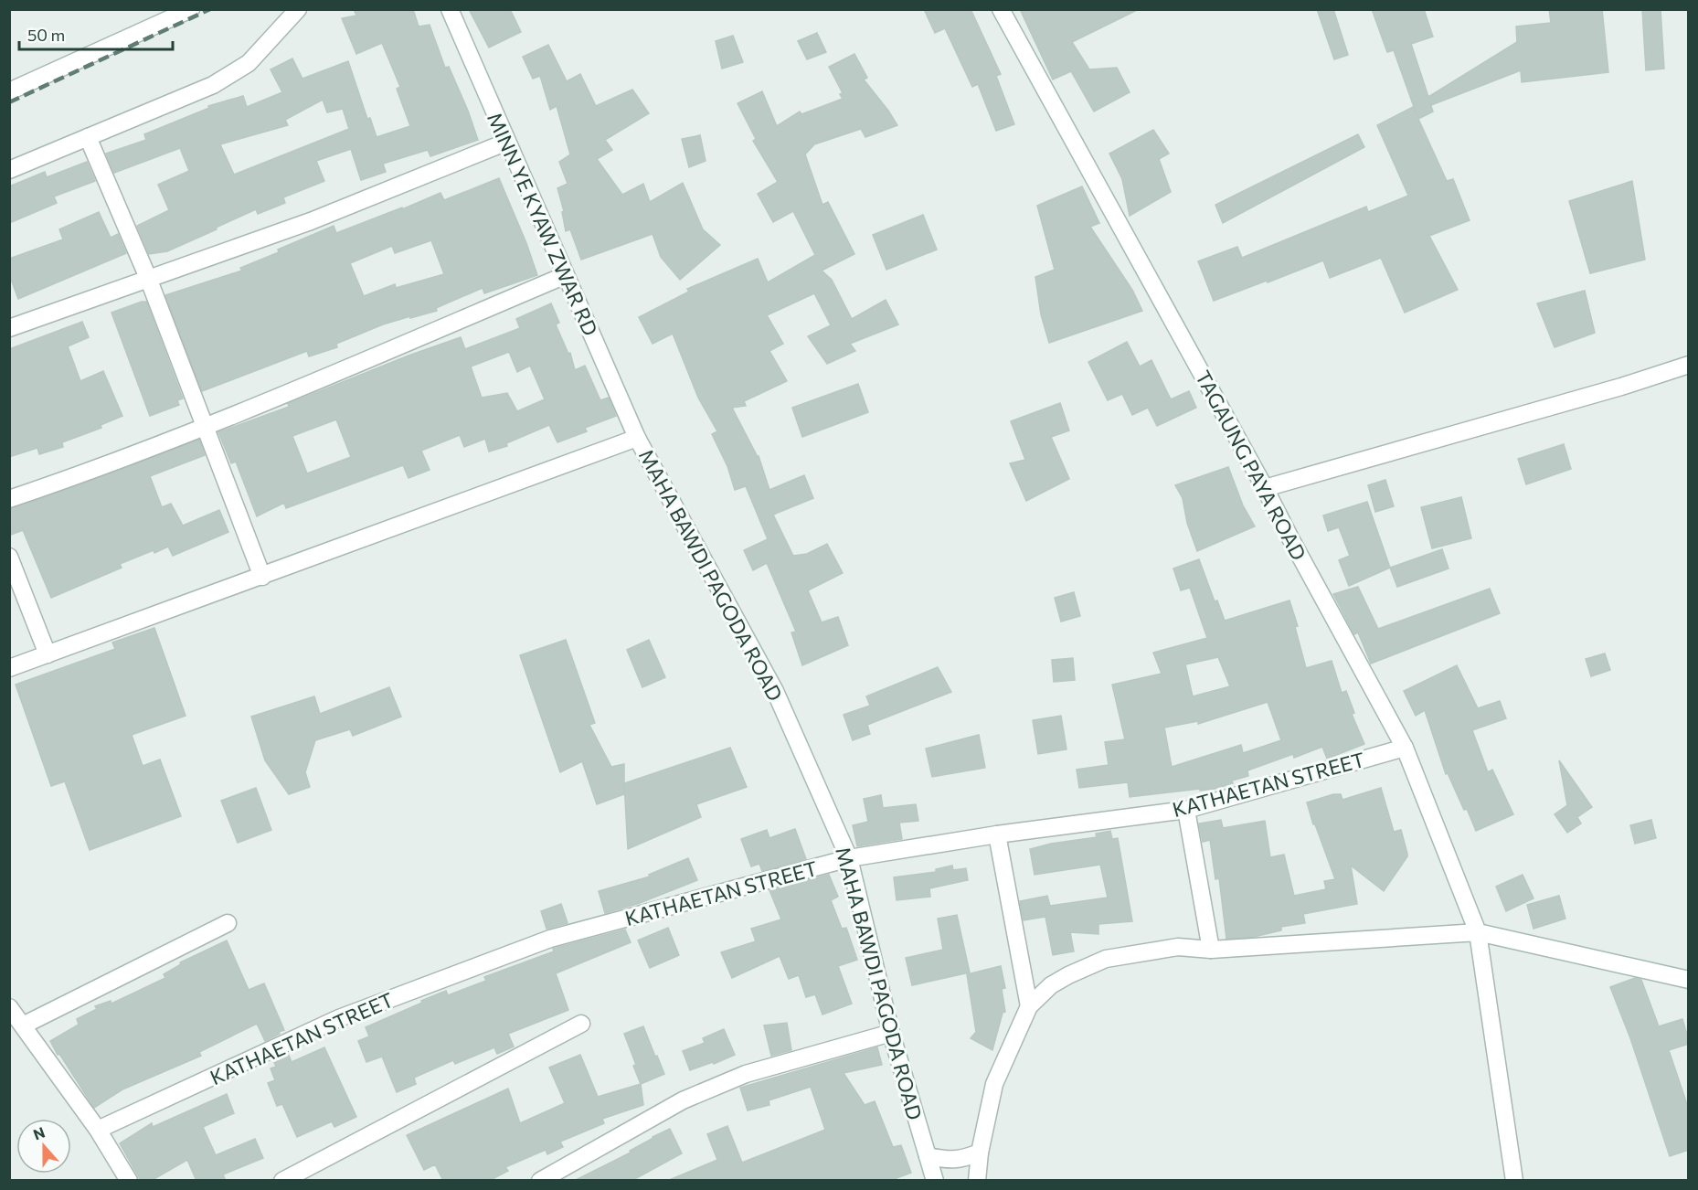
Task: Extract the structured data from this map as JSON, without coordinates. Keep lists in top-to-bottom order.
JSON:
{
  "streets": {
    "street": [
      "MINN YE KYAW ZWAR RD",
      "TAGAUNG PAYA ROAD",
      "MAHA BAWDI PAGODA ROAD",
      "KATHAETAN STREET"
    ]
  },
  "crossings": [
    ["MINN YE KYAW ZWAR RD", "MAHA BAWDI PAGODA ROAD"],
    ["TAGAUNG PAYA ROAD", "KATHAETAN STREET"],
    ["MAHA BAWDI PAGODA ROAD", "KATHAETAN STREET"]
  ],
  "scale_bar": "50 m",
  "north": "top"
}
